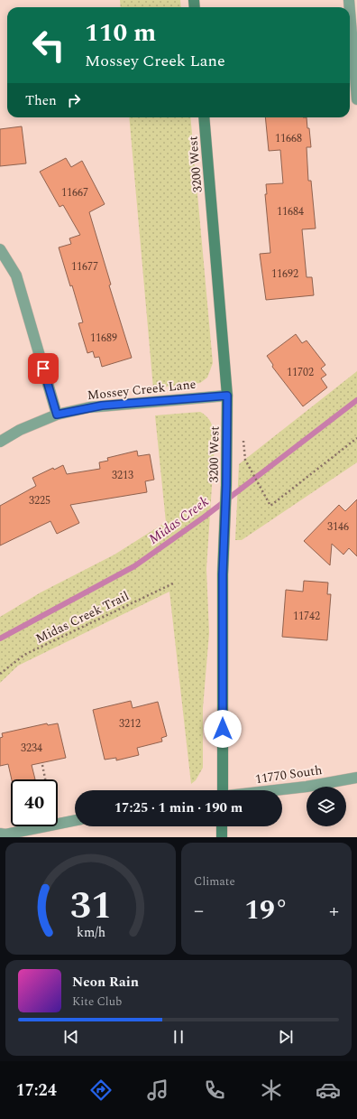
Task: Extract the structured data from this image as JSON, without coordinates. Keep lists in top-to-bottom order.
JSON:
{
  "streets": {
    "street": ["3200 West", "Mossey Creek Lane", "11770 South"],
    "path": ["Midas Creek Trail"]
  },
  "crossings": [
    ["3200 West", "Mossey Creek Lane"]
  ],
  "water": ["Midas Creek"],
  "house_numbers": [
    "11668",
    "11667",
    "11684",
    "11677",
    "11692",
    "11689",
    "11702",
    "3213",
    "3225",
    "3146",
    "11742",
    "3212",
    "3234"
  ],
  "page": {
    "turn": ["110 m", "Mossey Creek Lane"],
    "then": "Then",
    "limit": "40",
    "trip": "17:25 · 1 min · 190 m",
    "tile": "Climate",
    "heat": ["−", "19°", "+"],
    "song": ["Neon Rain", "Kite Club"],
    "tabs": "17:24",
    "gauge": ["31", "km/h"]
  }
}
